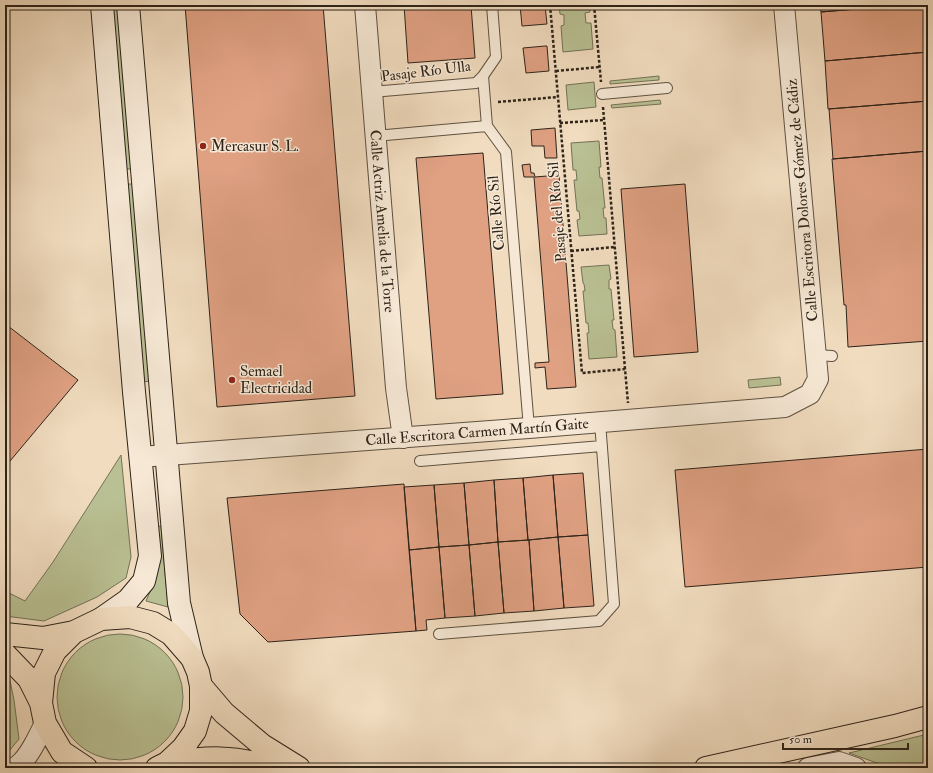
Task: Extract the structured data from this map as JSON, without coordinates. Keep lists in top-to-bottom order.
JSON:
{
  "streets": {
    "street": ["Calle Escritora Dolores Gómez de Cádiz", "Calle Actriz Amelia de la Torre", "Calle Escritora Carmen Martín Gaite"],
    "lane": ["Pasaje Río Ulla", "Calle Río Sil"],
    "path": ["Pasaje del Río Sil"]
  },
  "crossings": [
    ["Pasaje Río Ulla", "Calle Actriz Amelia de la Torre"],
    ["Calle Escritora Dolores Gómez de Cádiz", "Calle Escritora Carmen Martín Gaite"],
    ["Calle Río Sil", "Calle Escritora Carmen Martín Gaite"],
    ["Calle Actriz Amelia de la Torre", "Calle Escritora Carmen Martín Gaite"]
  ],
  "places": ["Mercasur S. L.", "Semael Electricidad"],
  "scale_bar": "50 m"
}
